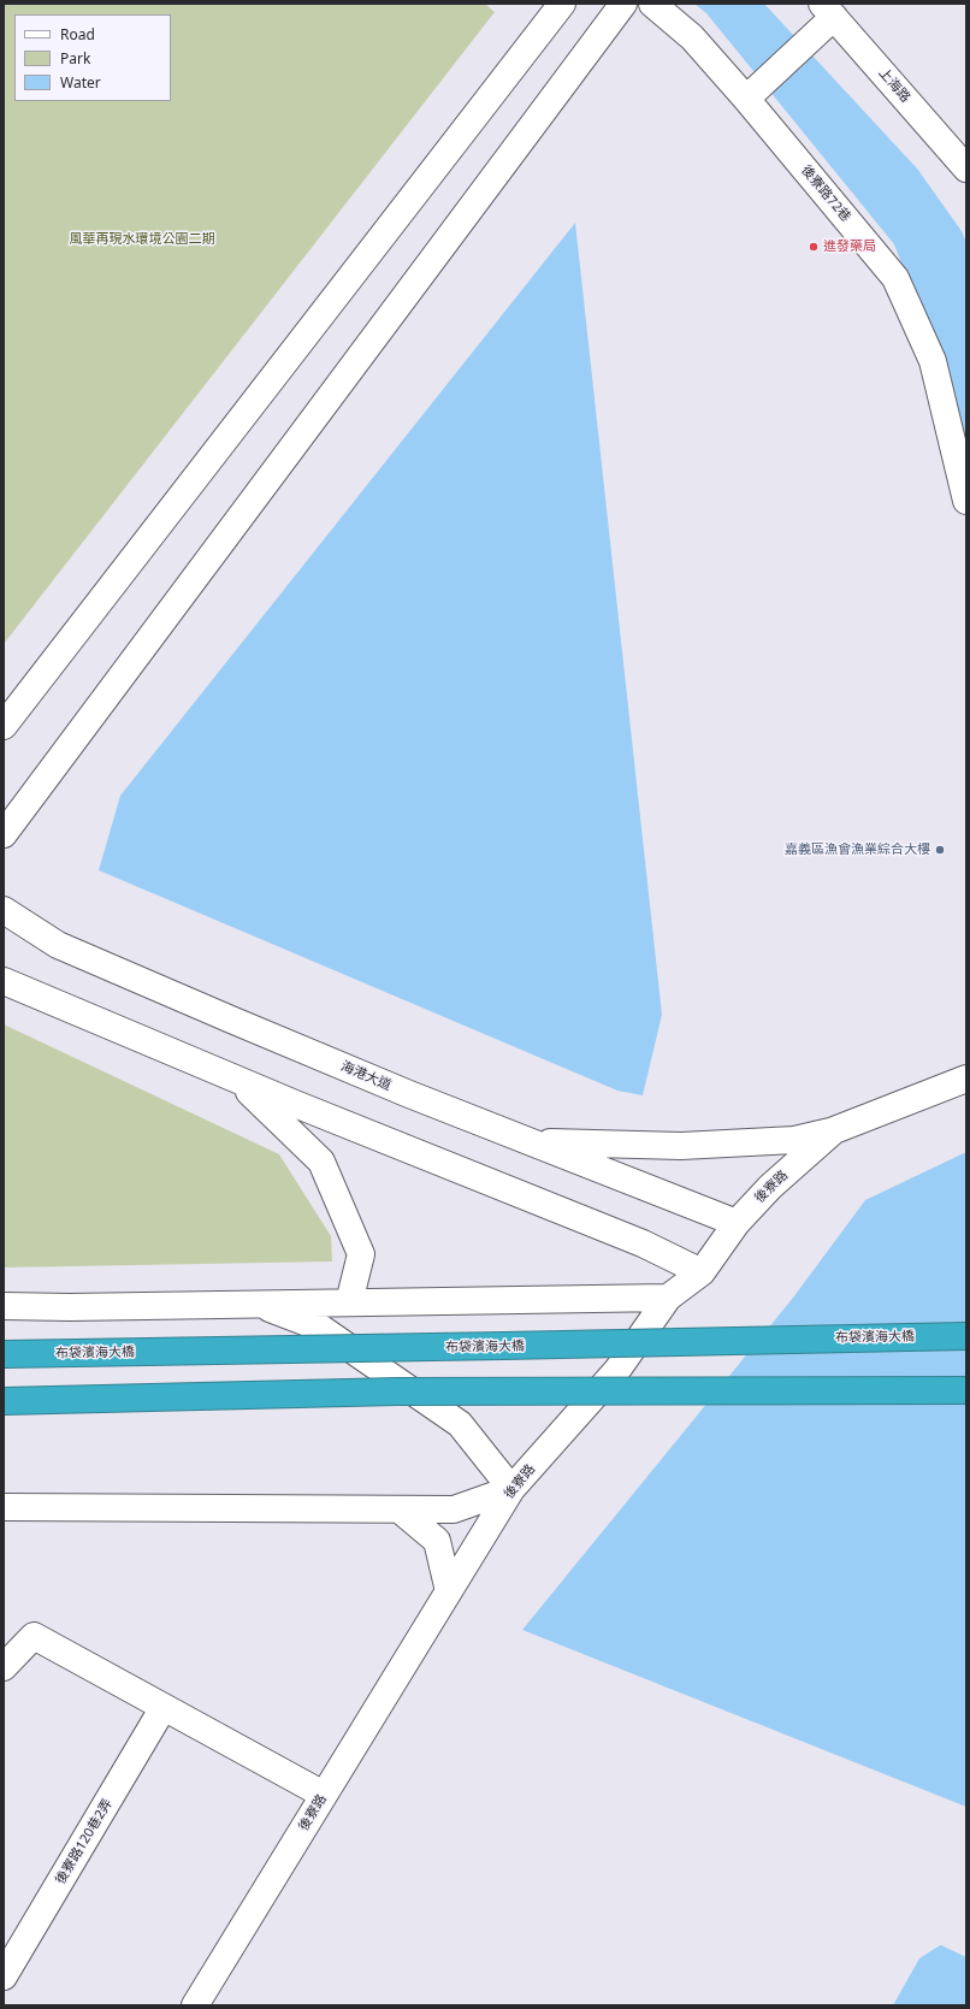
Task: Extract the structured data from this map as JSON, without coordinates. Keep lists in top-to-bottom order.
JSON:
{
  "streets": {
    "highway": ["布袋濱海大橋"],
    "street": [
      "上海路",
      "後寮路72巷",
      "海港大道",
      "後寮路",
      "後寮路120巷2弄"
    ]
  },
  "crossings": [
    ["海港大道", "後寮路"]
  ],
  "parks": ["風華再現水環境公園二期"],
  "places": ["進發藥局", "嘉義區漁會漁業綜合大樓"],
  "legend": ["Road", "Park", "Water"]
}
